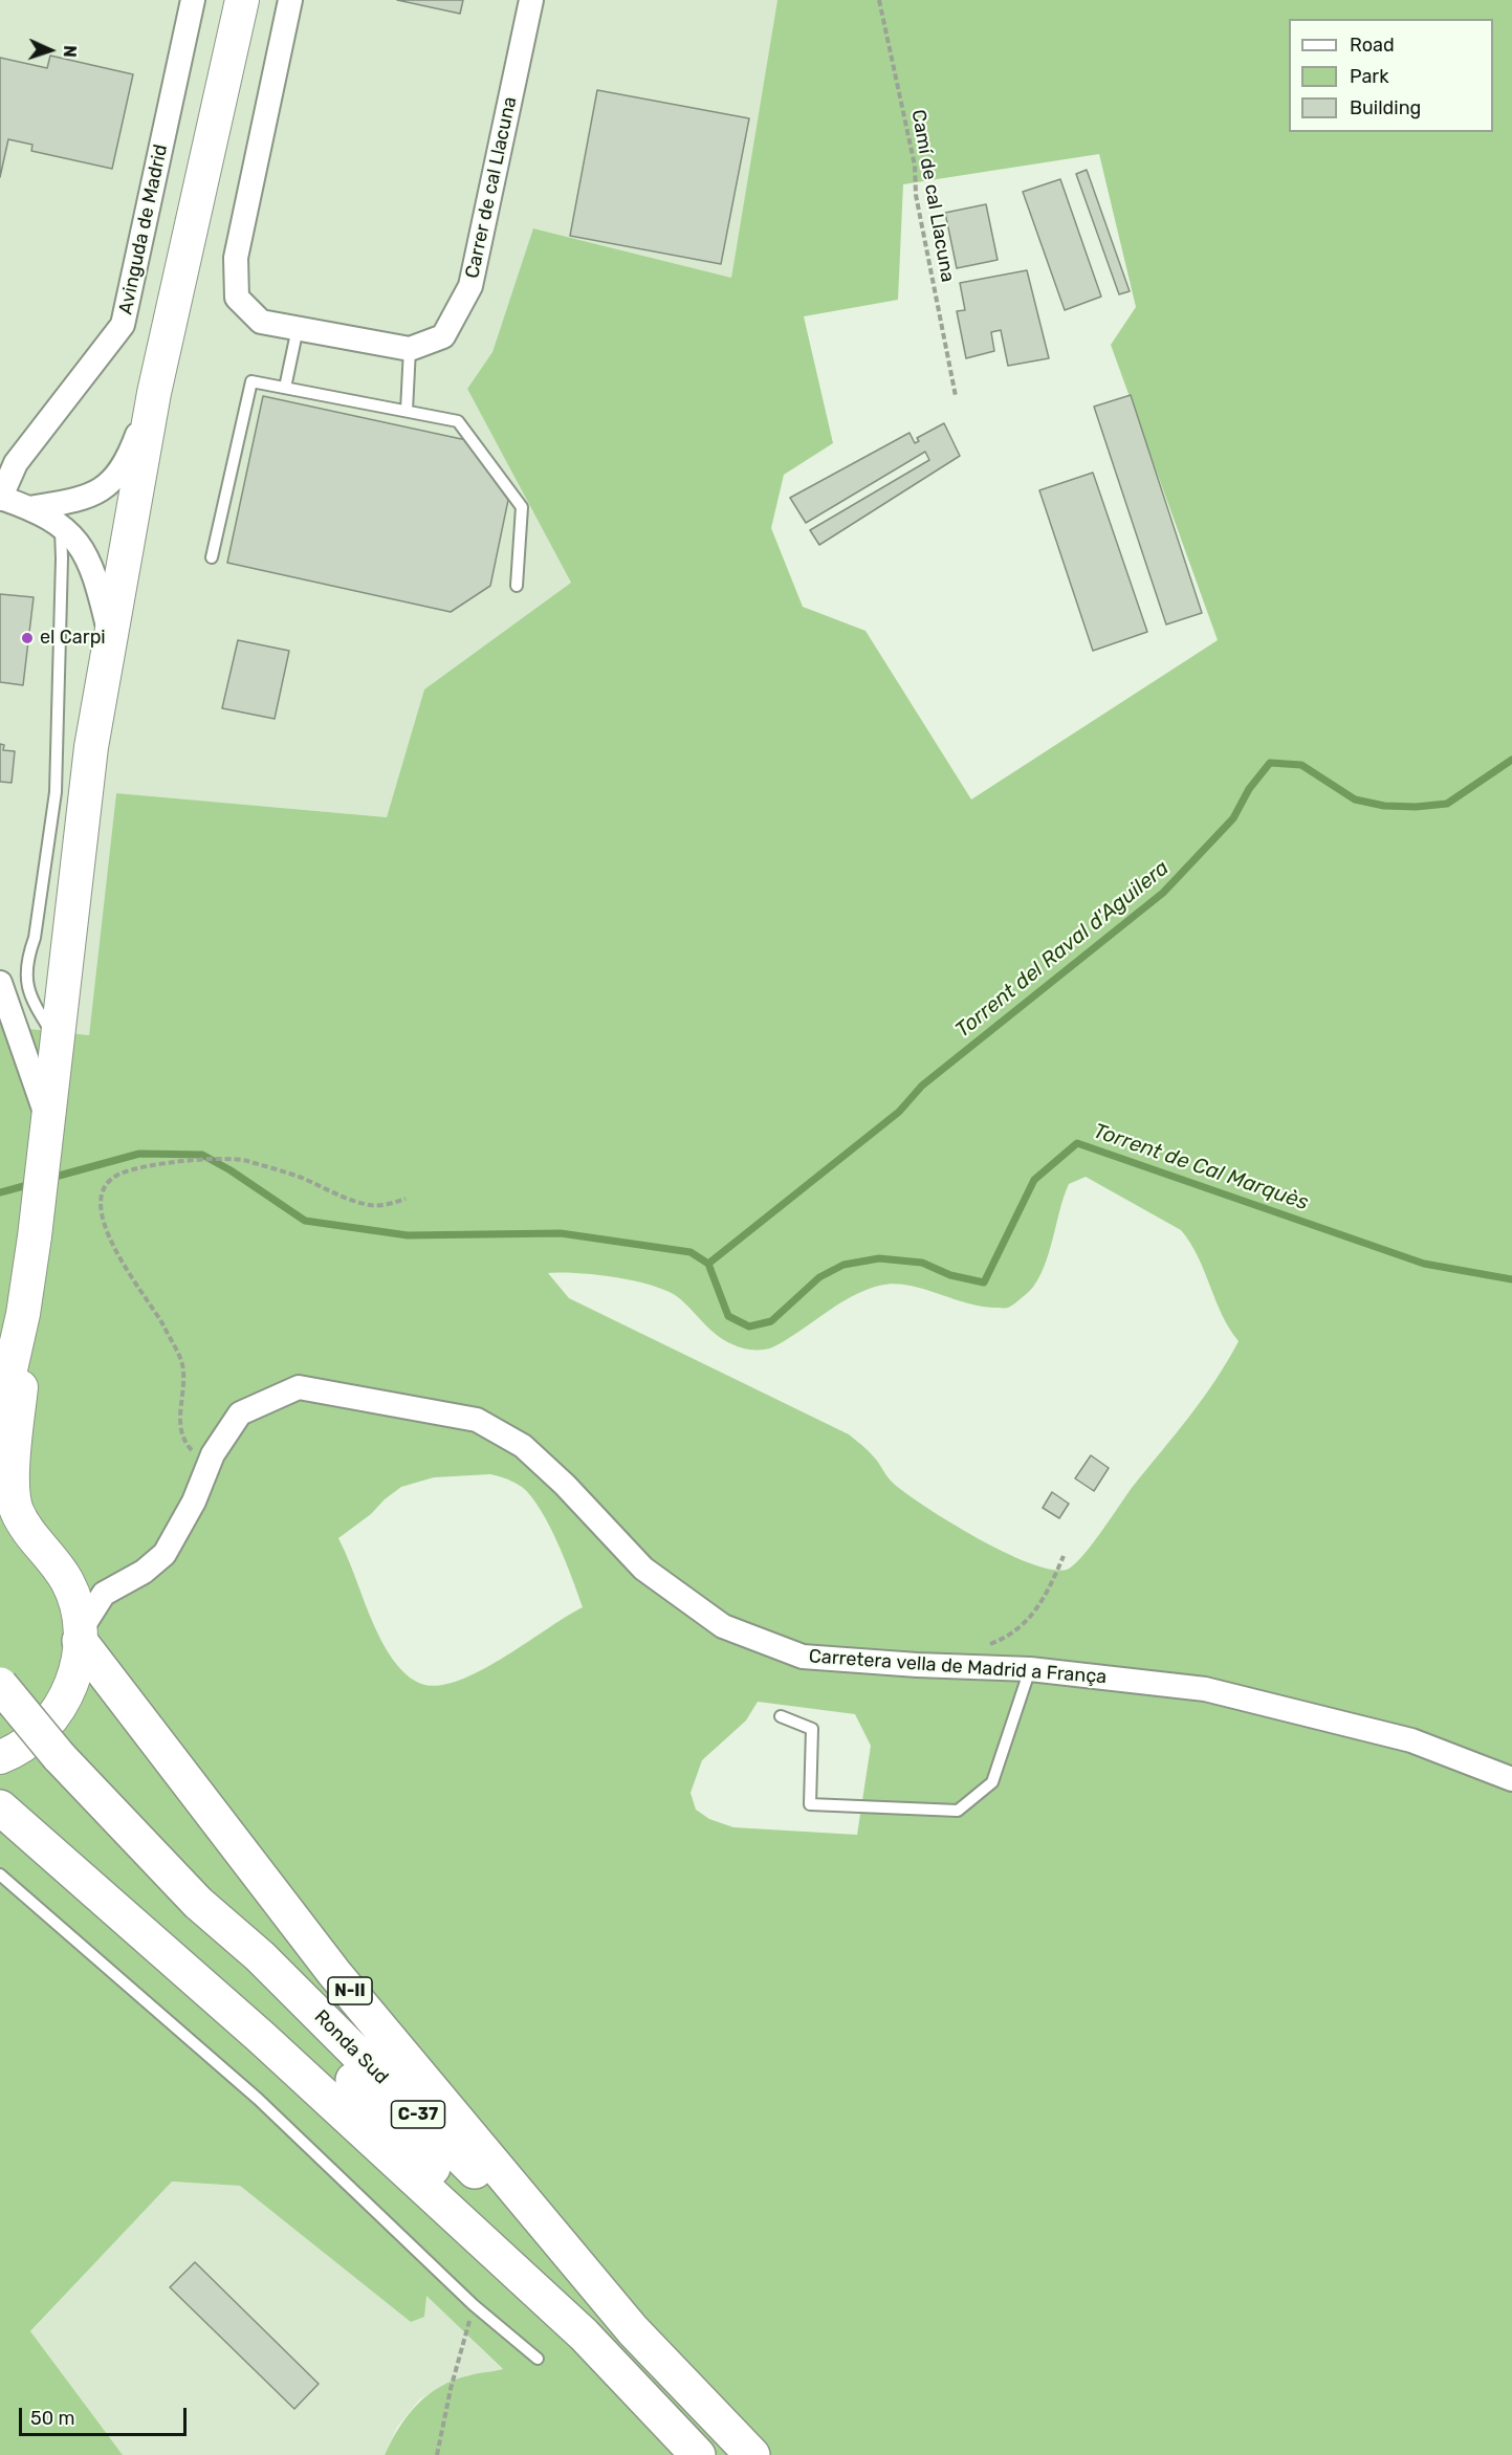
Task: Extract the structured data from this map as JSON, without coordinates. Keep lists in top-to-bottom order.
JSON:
{
  "streets": {
    "highway": ["N-II", "Ronda Sud", "C-37"],
    "street": ["Carrer de cal Llacuna", "Avinguda de Madrid", "Carretera vella de Madrid a França"],
    "path": ["Camí de cal Llacuna"]
  },
  "crossings": [
    ["Avinguda de Madrid", "N-II"],
    ["Carretera vella de Madrid a França", "N-II"],
    ["N-II", "Ronda Sud"],
    ["N-II", "C-37"],
    ["Ronda Sud", "C-37"]
  ],
  "water": ["Torrent del Raval d'Aguilera", "Torrent de Cal Marquès"],
  "places": ["el Carpi"],
  "legend": ["Road", "Park", "Building"],
  "scale_bar": "50 m",
  "north": "right"
}
